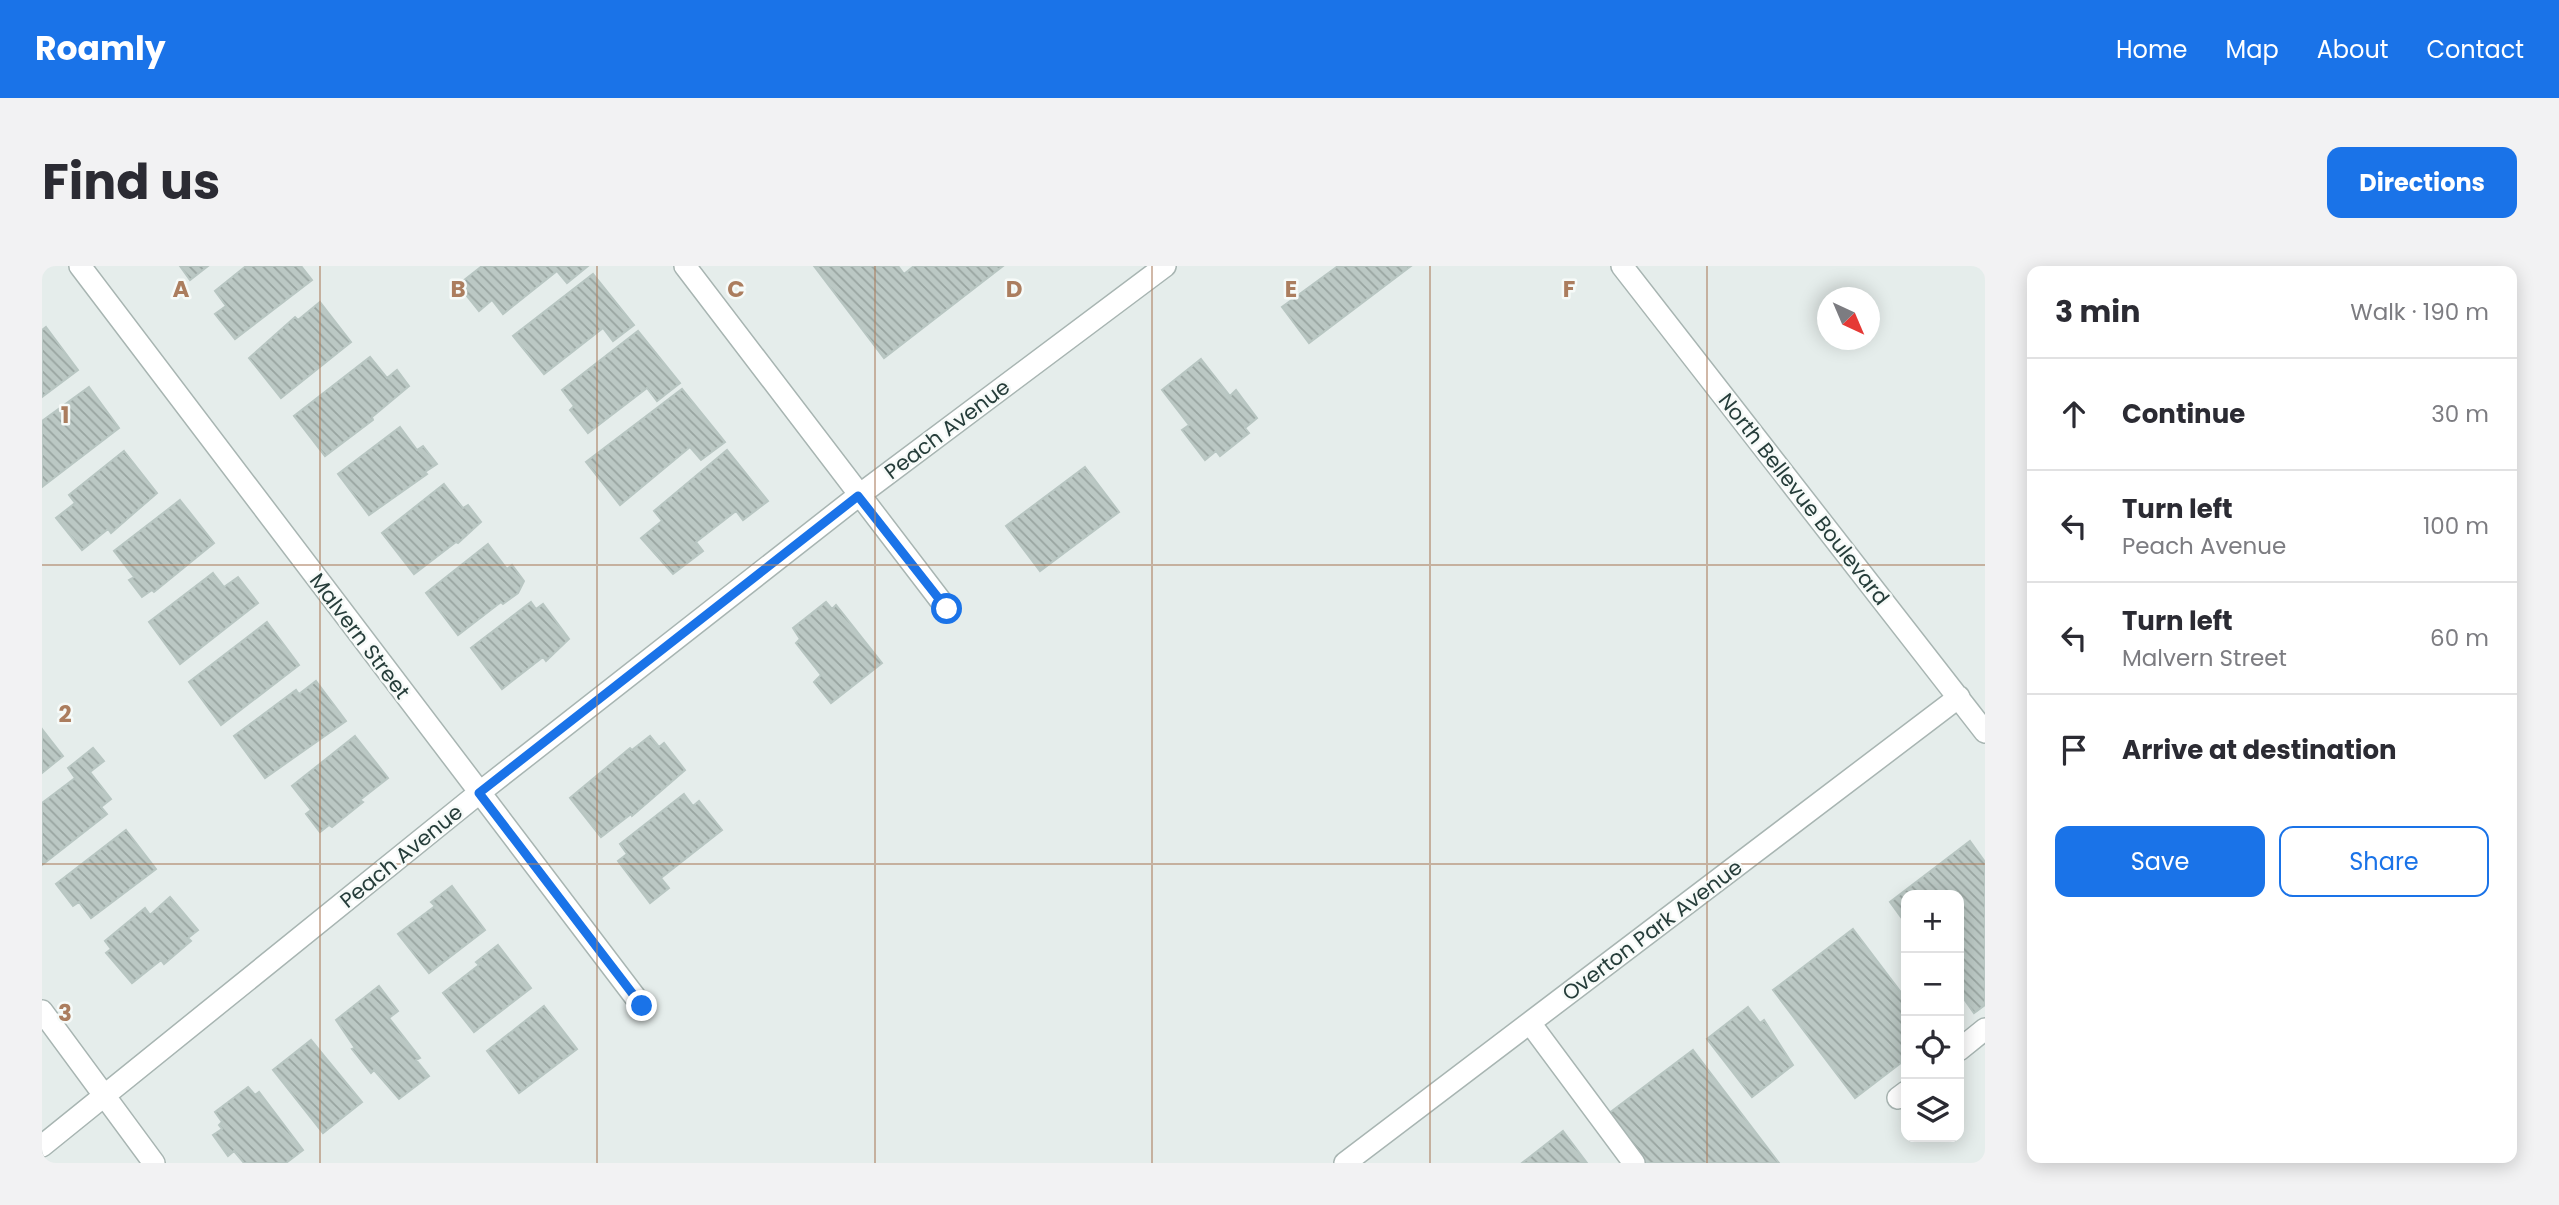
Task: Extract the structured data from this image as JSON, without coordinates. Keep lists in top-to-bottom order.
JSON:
{
  "streets": {
    "street": [
      "Peach Avenue",
      "North Bellevue Boulevard",
      "Malvern Street",
      "Overton Park Avenue"
    ]
  },
  "crossings": [
    ["Peach Avenue", "Malvern Street"],
    ["North Bellevue Boulevard", "Overton Park Avenue"]
  ],
  "north": "bottom right",
  "page": {
    "header": "Roamly",
    "nav": [
      "Home",
      "Map",
      "About",
      "Contact"
    ],
    "title": "Find us",
    "buttons": [
      "Directions",
      ["Save", "Share"]
    ],
    "heading": ["3 min", "Walk · 190 m"],
    "list": [
      ["Continue", "30 m"],
      ["Turn left", "Peach Avenue", "100 m"],
      ["Turn left", "Malvern Street", "60 m"],
      "Arrive at destination"
    ],
    "map_buttons": ["+", "−"]
  },
  "grid": {
    "columns": [
      "A",
      "B",
      "C",
      "D",
      "E",
      "F"
    ],
    "rows": ["1", "2", "3"]
  }
}
